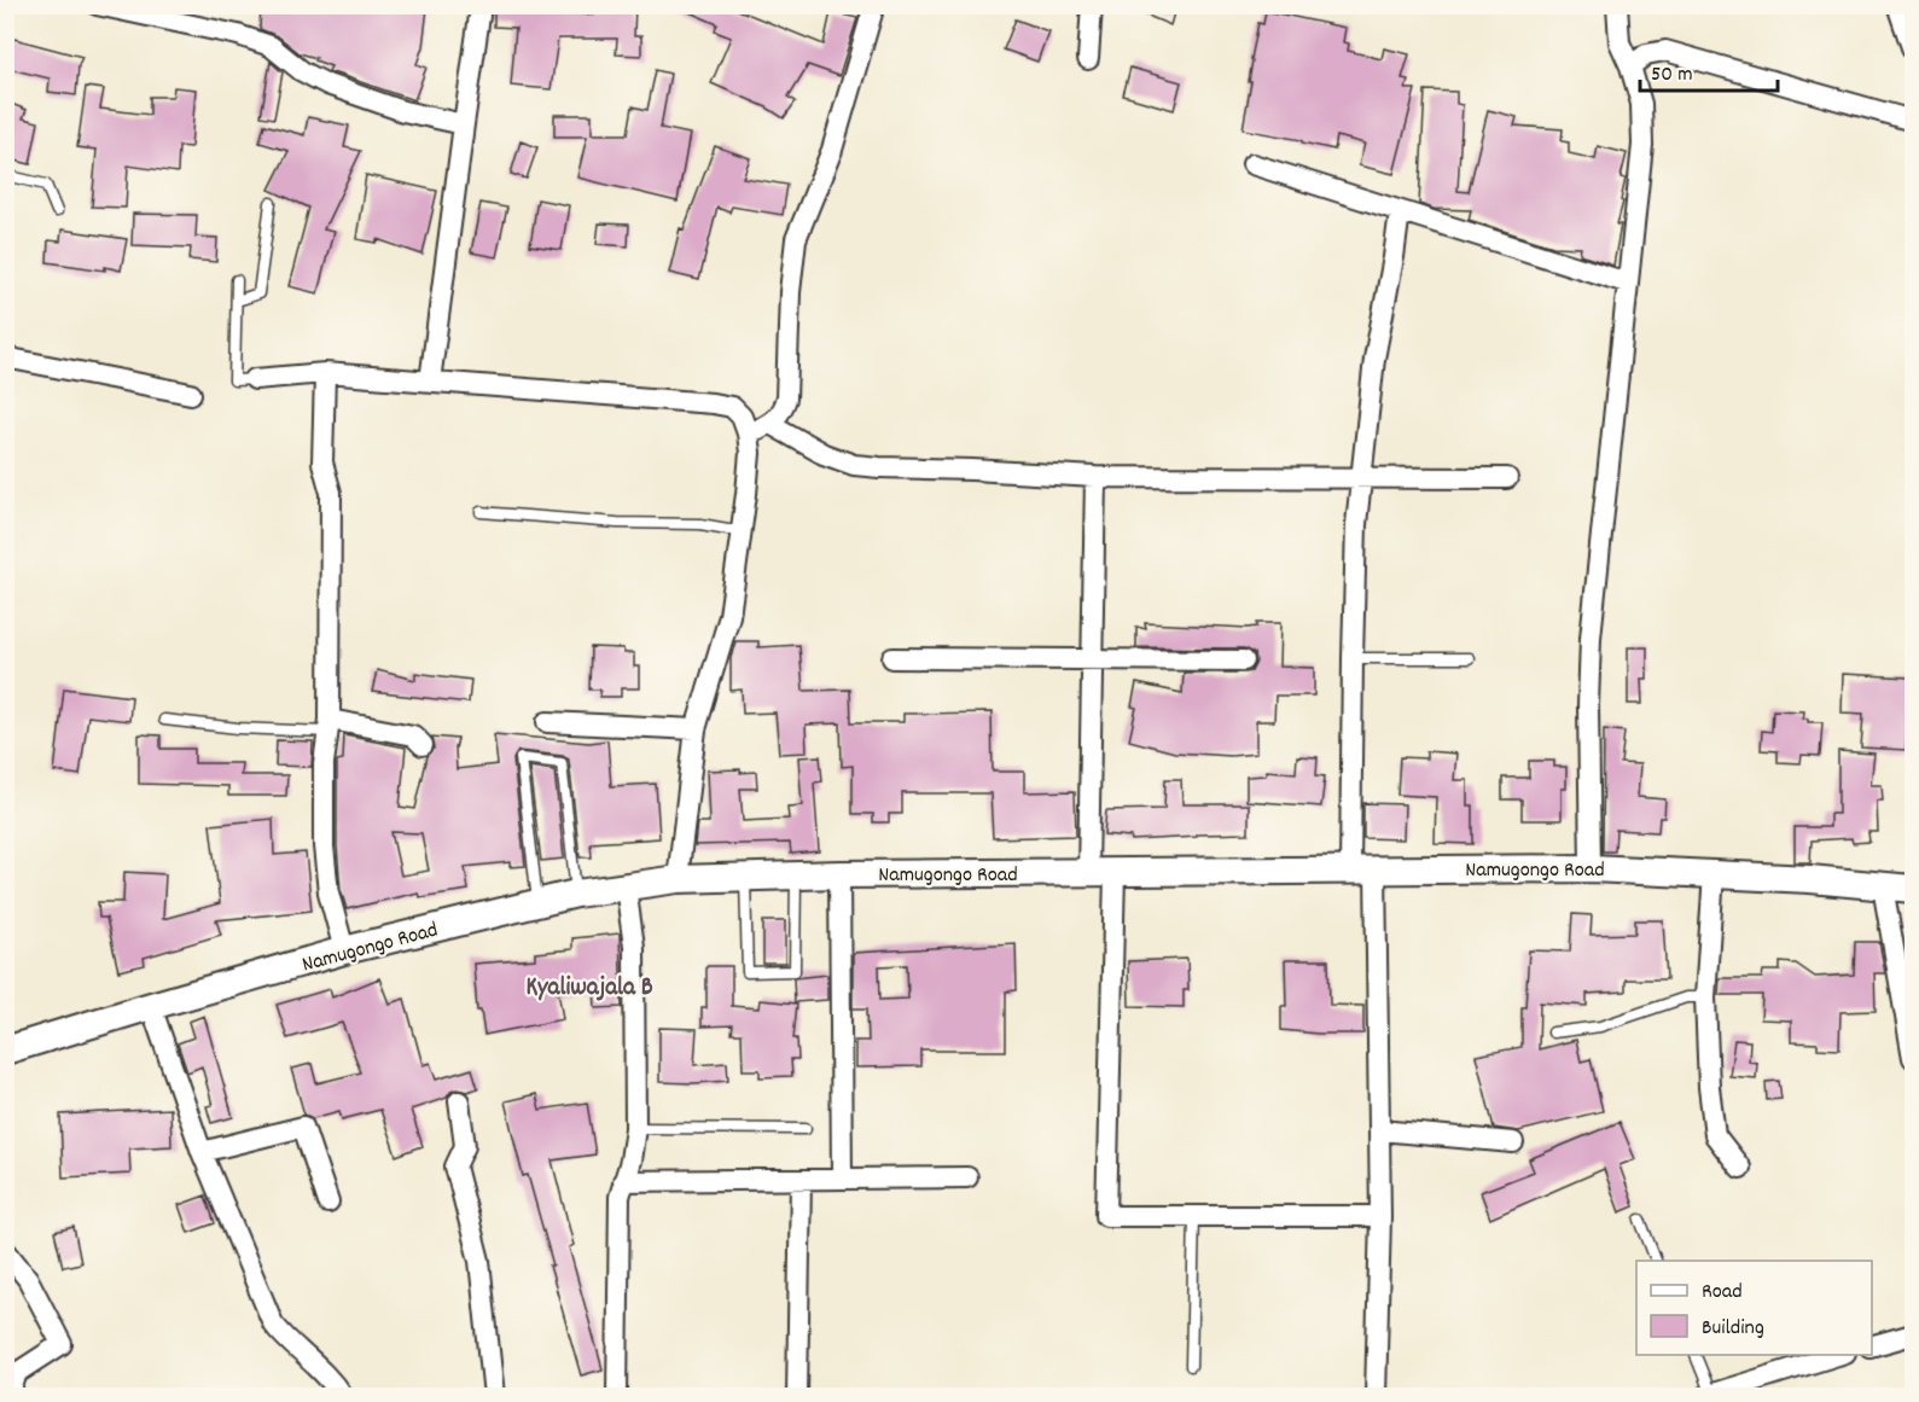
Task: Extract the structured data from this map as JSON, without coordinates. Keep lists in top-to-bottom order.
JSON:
{
  "streets": {
    "main road": ["Namugongo Road"]
  },
  "districts": ["Kyaliwajala B"],
  "legend": ["Road", "Building"],
  "scale_bar": "50 m"
}
